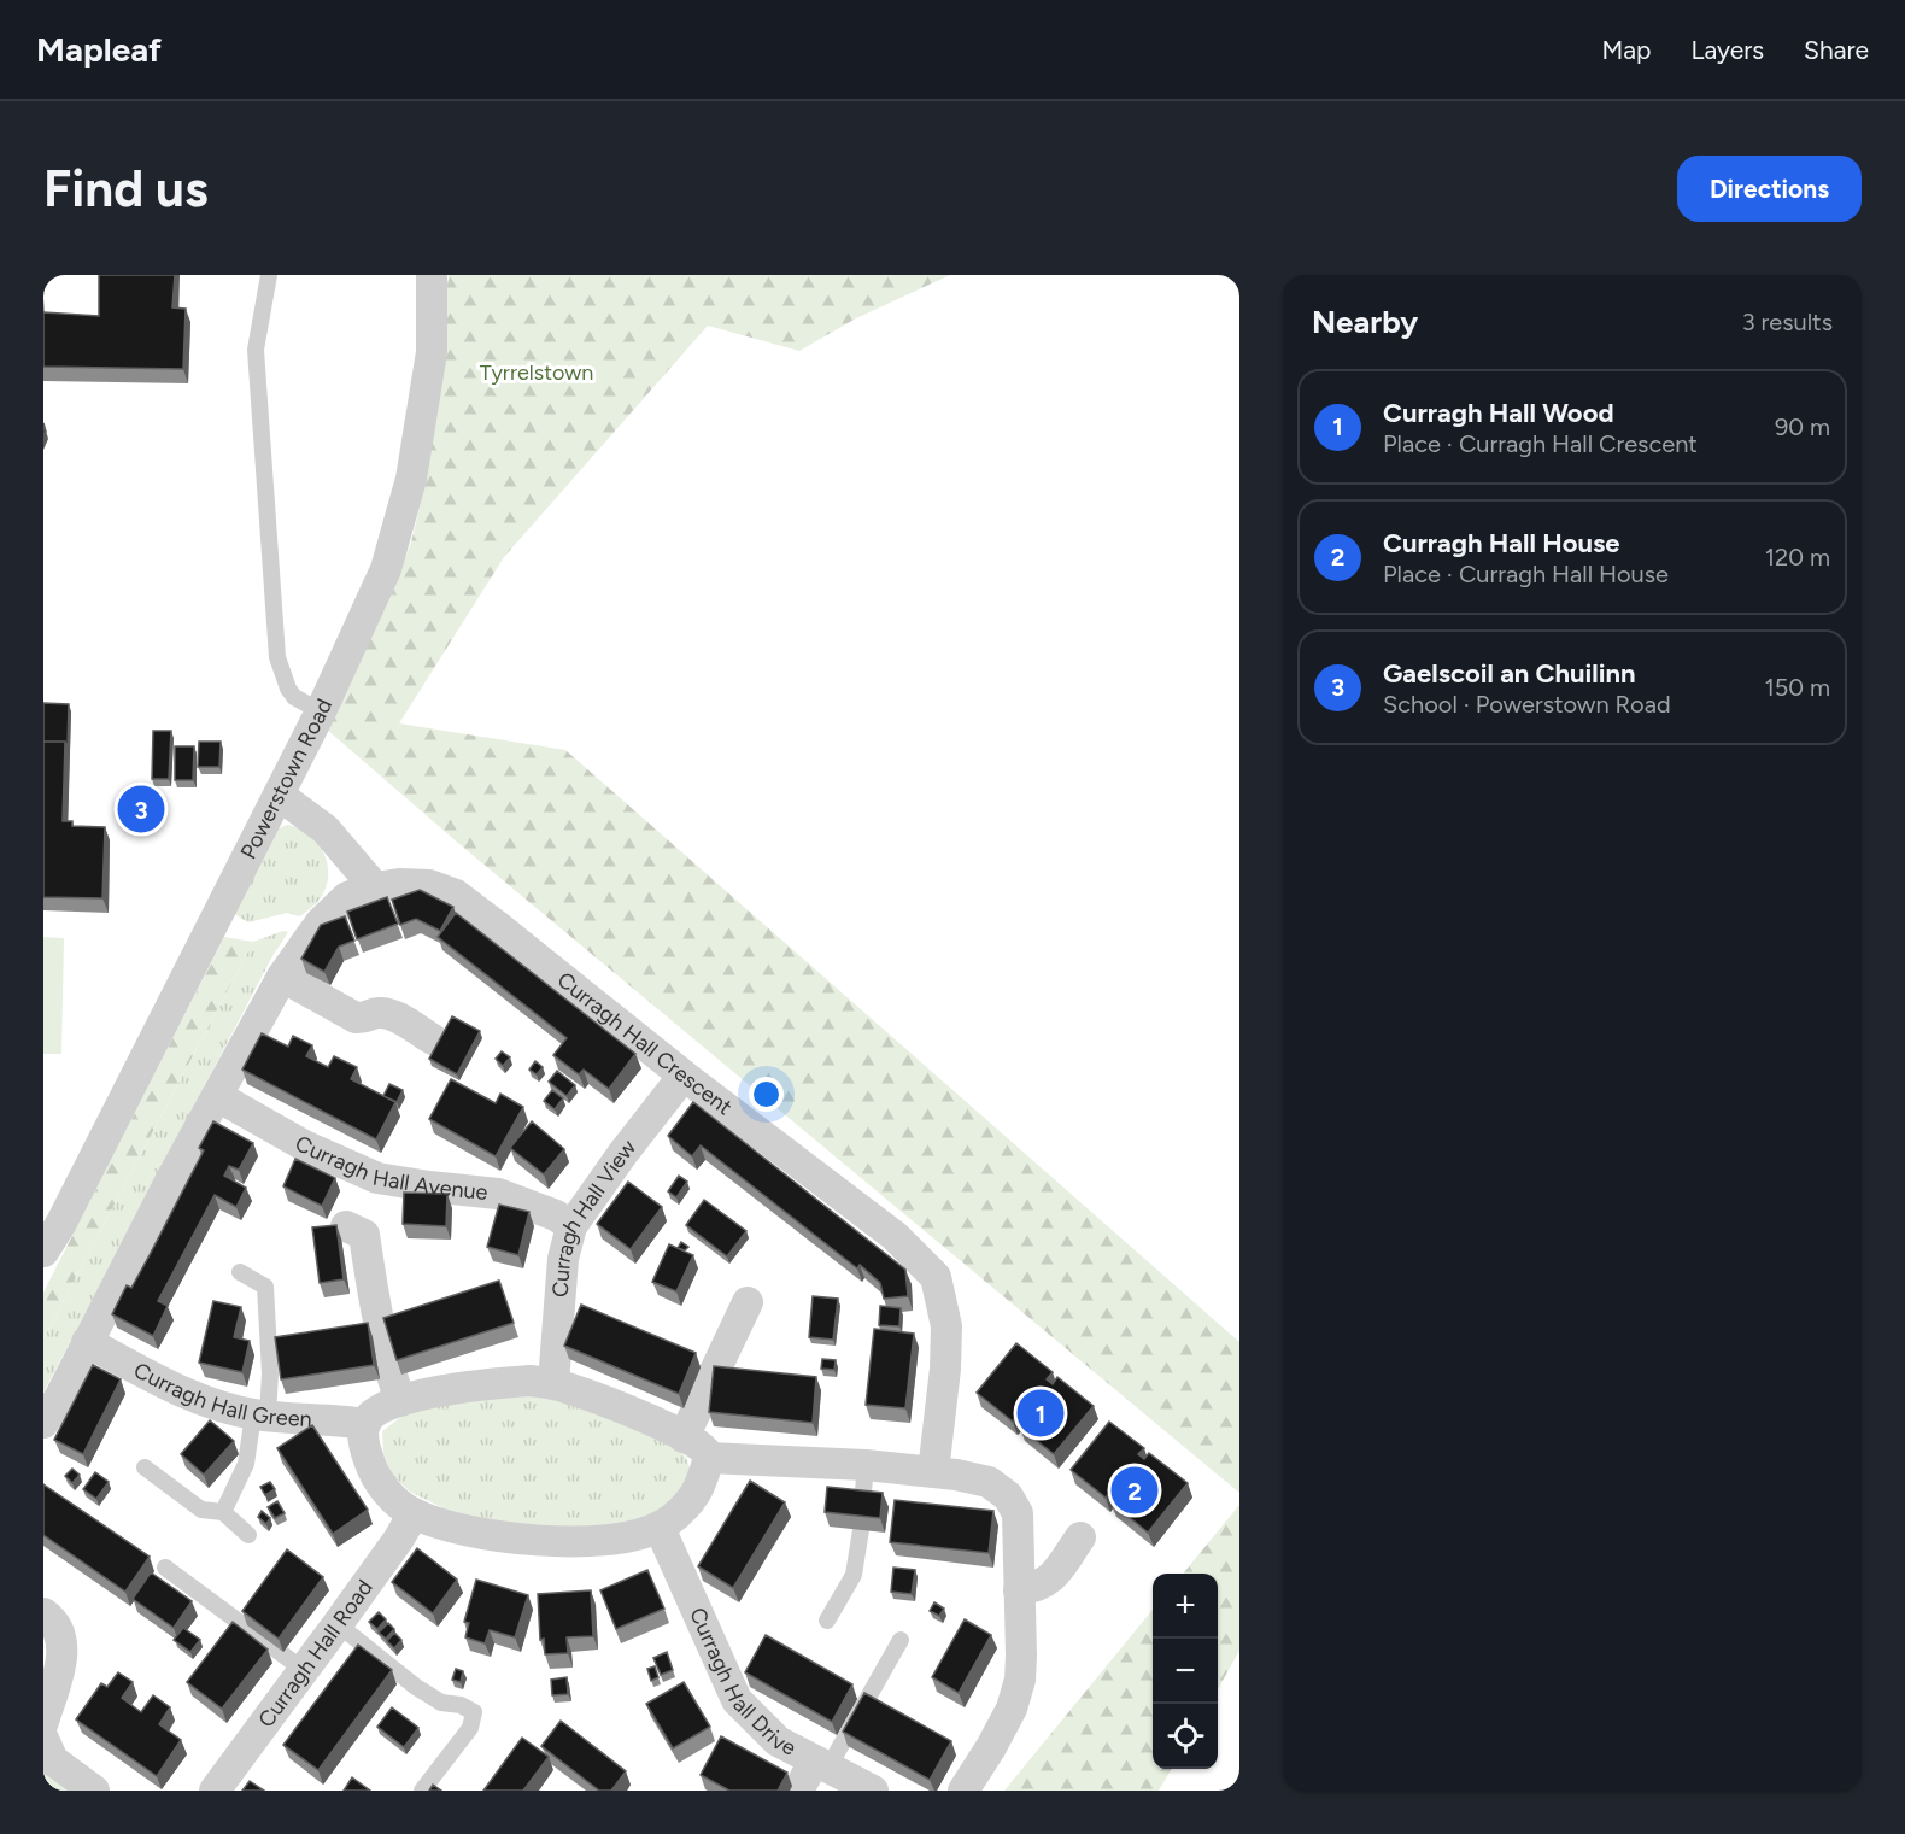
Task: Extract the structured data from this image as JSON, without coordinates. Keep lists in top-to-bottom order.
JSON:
{
  "streets": {
    "street": [
      "Powerstown Road",
      "Curragh Hall Crescent",
      "Curragh Hall Avenue",
      "Curragh Hall View",
      "Curragh Hall Green",
      "Curragh Hall Road",
      "Curragh Hall Drive"
    ]
  },
  "crossings": [
    ["Curragh Hall Crescent", "Curragh Hall Avenue"],
    ["Curragh Hall Crescent", "Curragh Hall View"],
    ["Curragh Hall Crescent", "Curragh Hall Green"],
    ["Curragh Hall Avenue", "Curragh Hall View"]
  ],
  "parks": ["Tyrrelstown"],
  "page": {
    "header": "Mapleaf",
    "nav": ["Map", "Layers", "Share"],
    "buttons": "Directions",
    "title": "Find us",
    "heading": ["Nearby", "3 results"],
    "list": [
      {
        "mark": "1",
        "name": "Curragh Hall Wood",
        "note": "Place · Curragh Hall Crescent",
        "value": "90 m"
      },
      {
        "mark": "2",
        "name": "Curragh Hall House",
        "note": "Place · Curragh Hall House",
        "value": "120 m"
      },
      {
        "mark": "3",
        "name": "Gaelscoil an Chuilinn",
        "note": "School · Powerstown Road",
        "value": "150 m"
      }
    ],
    "pins": ["3", "1", "2"],
    "map_buttons": ["+", "−"]
  }
}
